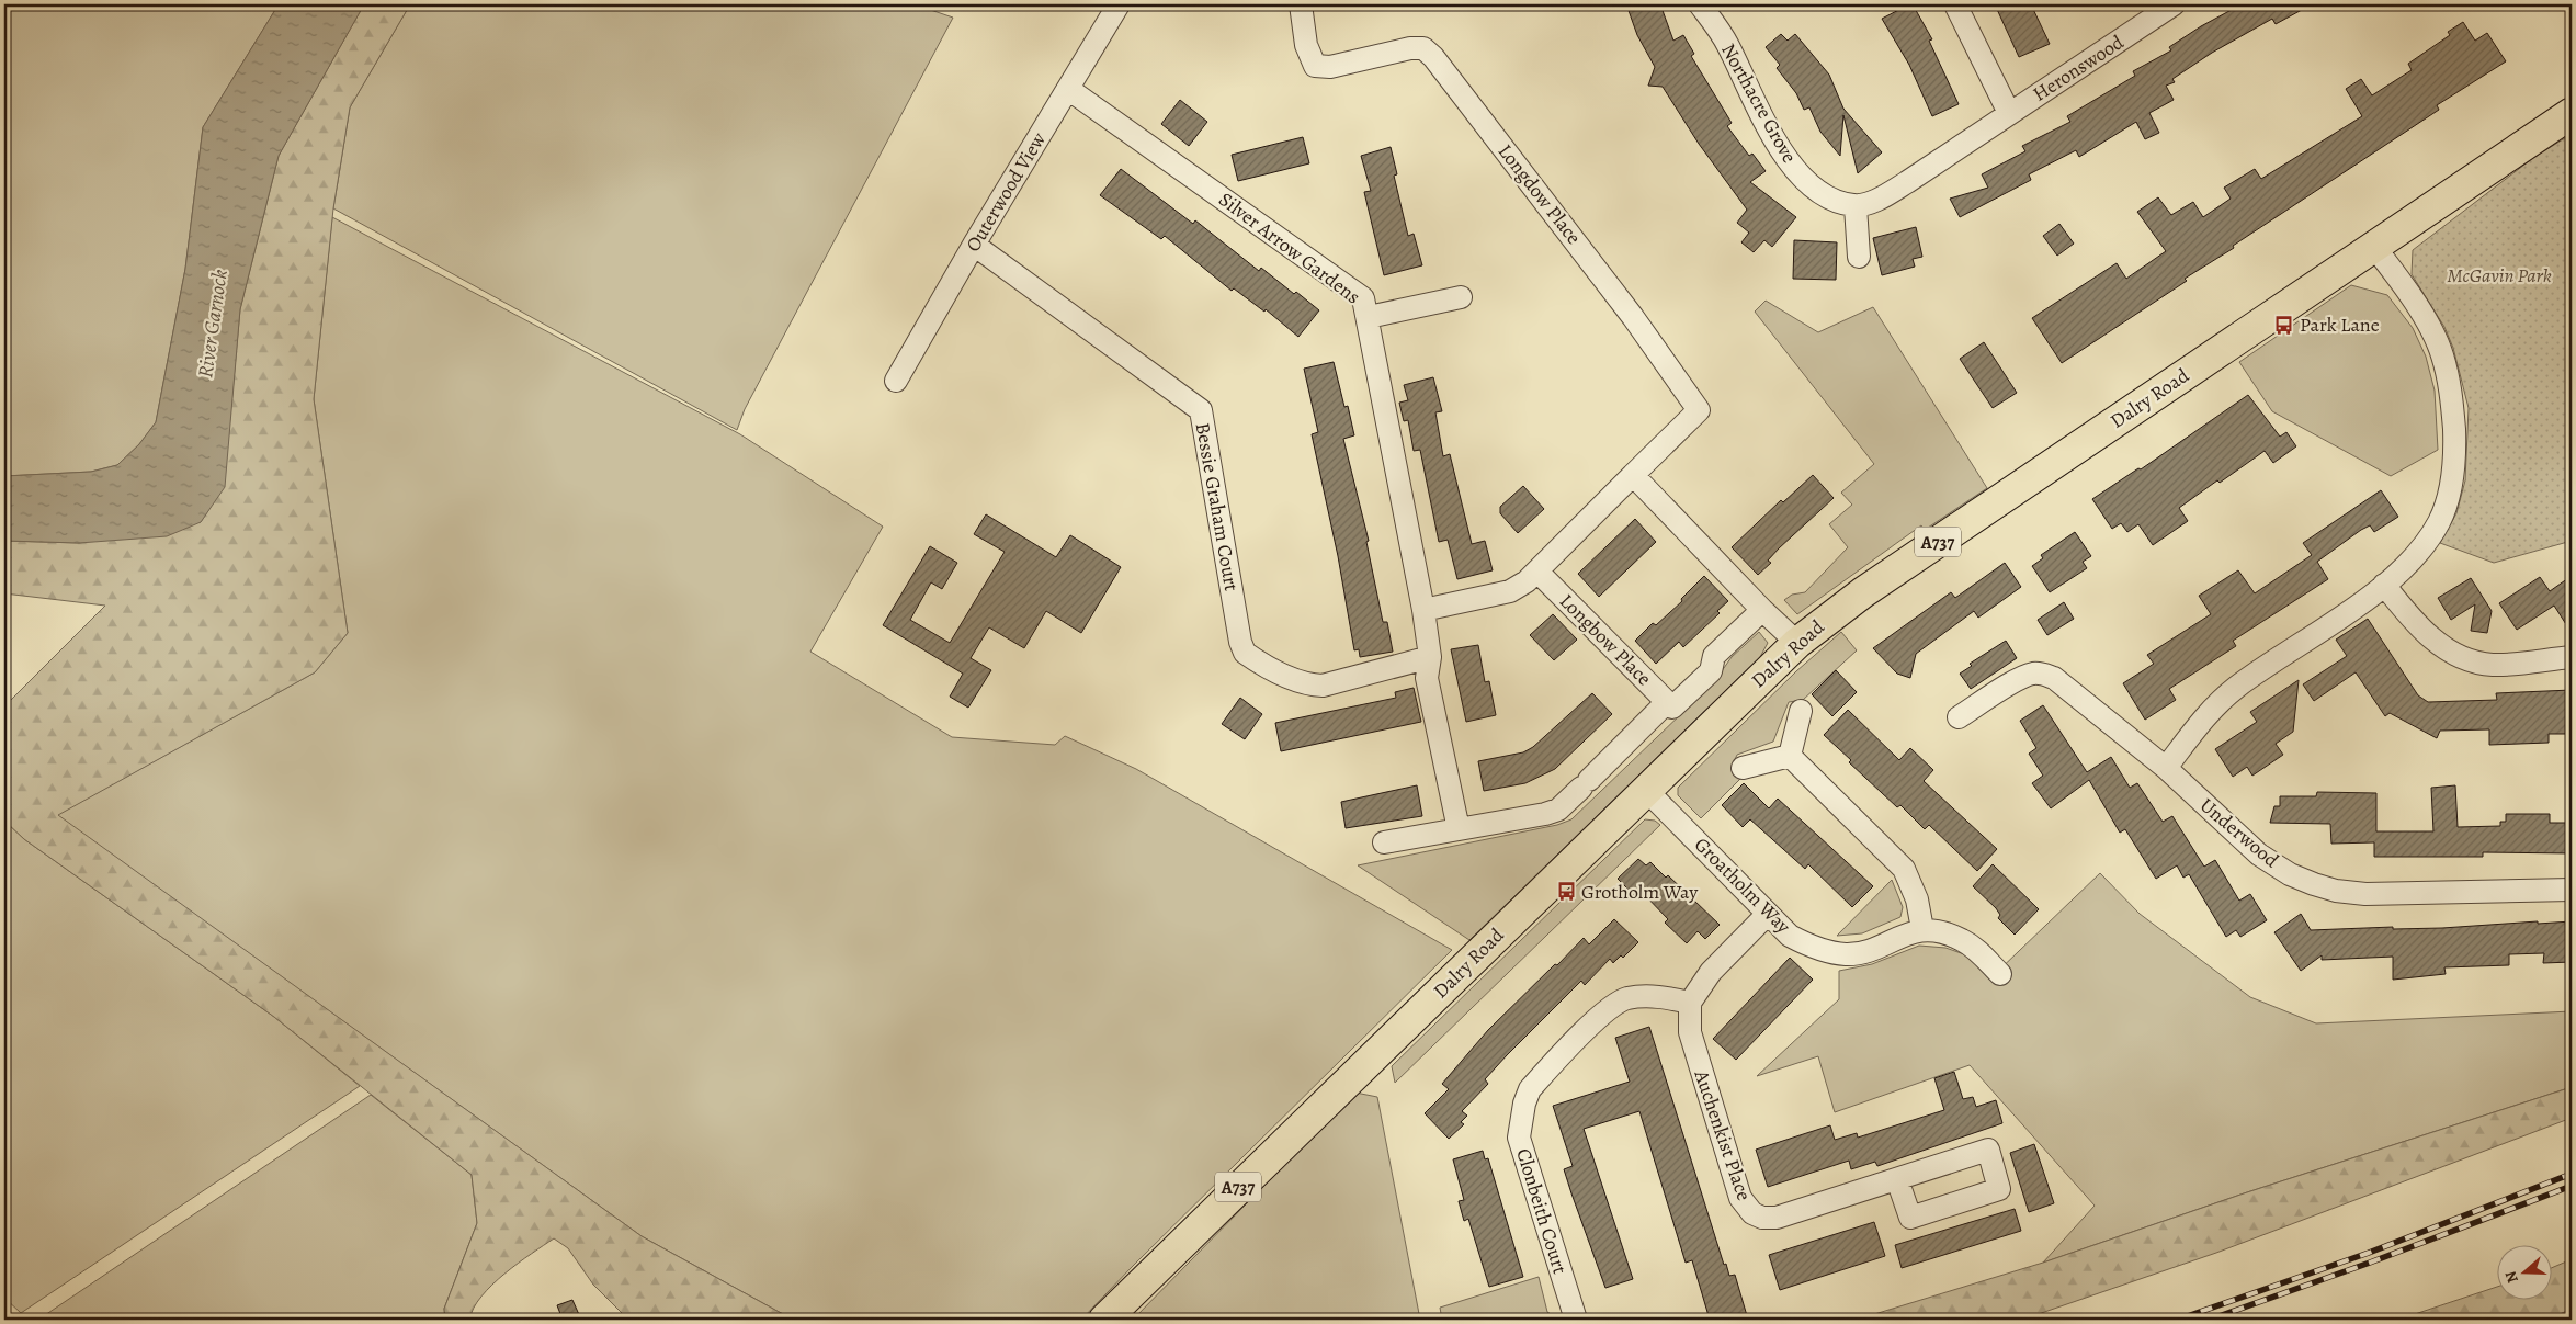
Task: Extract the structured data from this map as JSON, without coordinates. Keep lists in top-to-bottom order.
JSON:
{
  "streets": {
    "highway": ["Dalry Road", "A737"],
    "street": [
      "Heronswood",
      "Northacre Grove",
      "Outerwood View",
      "Longdow Place",
      "Silver Arrow Gardens",
      "Bessie Graham Court",
      "Longbow Place",
      "Underwood",
      "Groatholm Way",
      "Auchenkist Place",
      "Clonbeith Court"
    ]
  },
  "crossings": [
    ["Outerwood View", "Silver Arrow Gardens"],
    ["Outerwood View", "Bessie Graham Court"],
    ["Silver Arrow Gardens", "Bessie Graham Court"],
    ["Dalry Road", "Groatholm Way"],
    ["Auchenkist Place", "Clonbeith Court"]
  ],
  "water": ["River Garnock"],
  "parks": ["McGavin Park"],
  "places": {
    "bus stop": ["Park Lane", "Grotholm Way"]
  },
  "north": "left"
}
